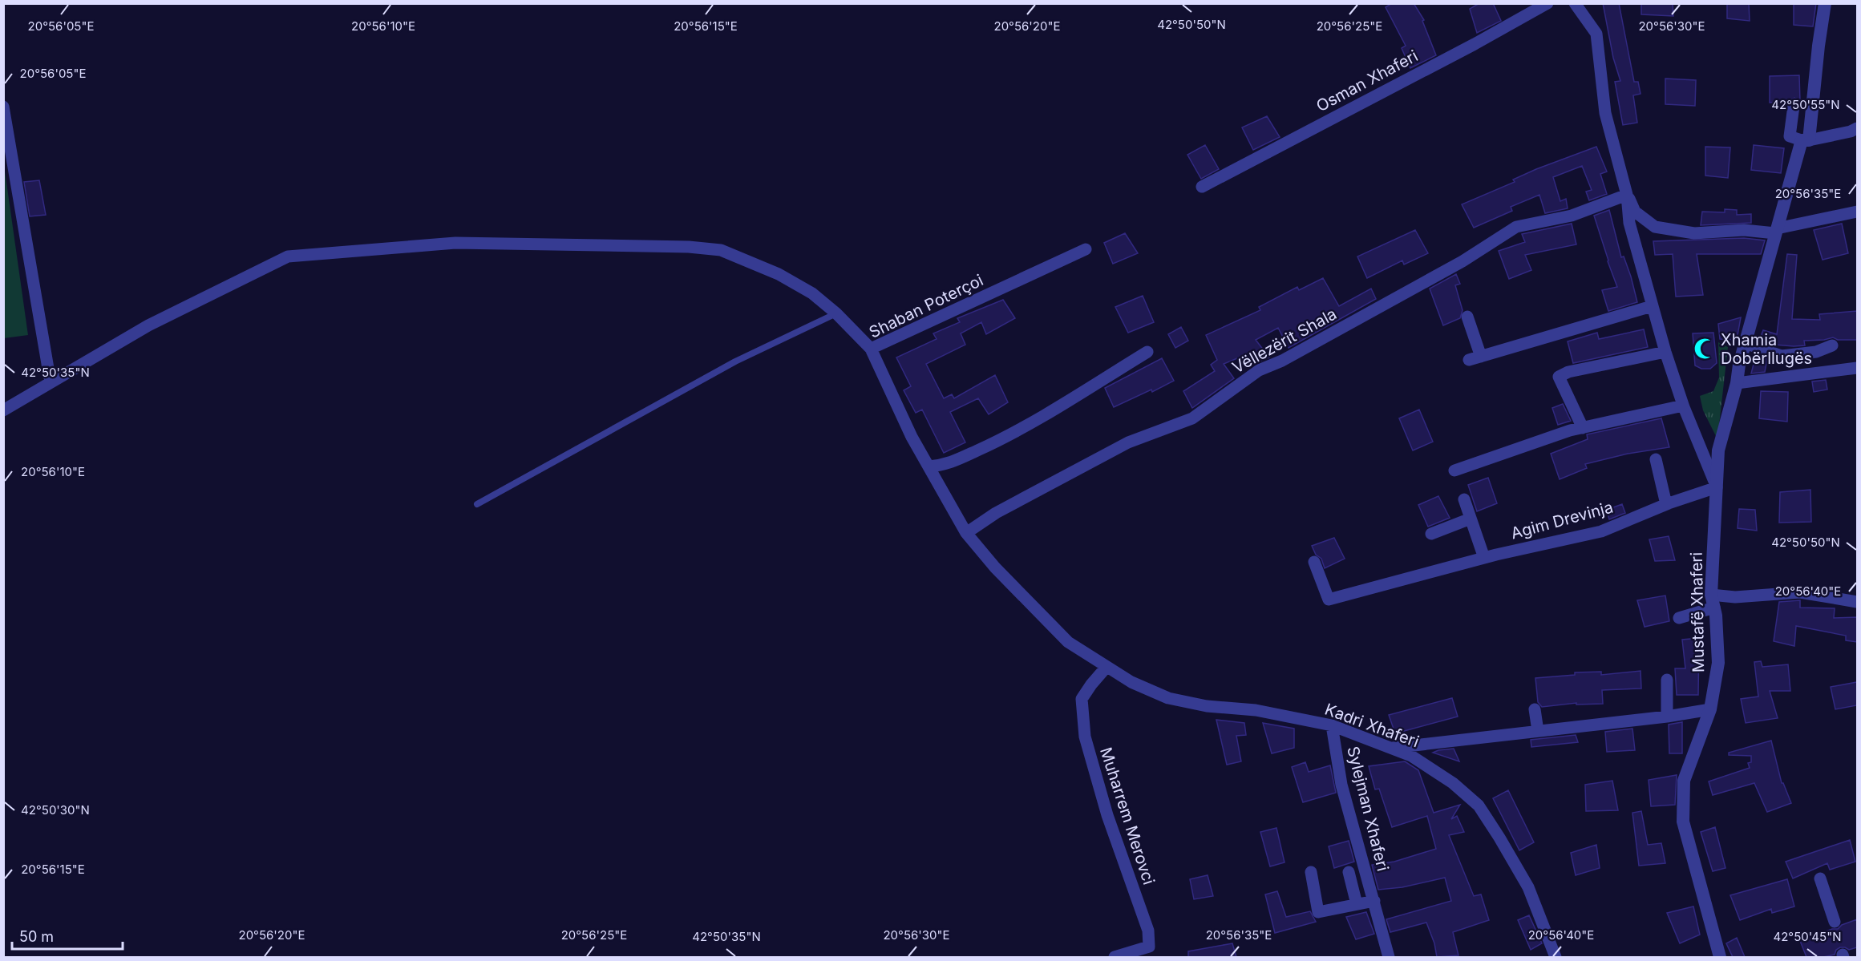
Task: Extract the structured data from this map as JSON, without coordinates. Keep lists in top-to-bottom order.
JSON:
{
  "streets": {
    "street": [
      "Osman Xhaferi",
      "Shaban Poterçoi",
      "Vëllezërit Shala",
      "Agim Drevinja",
      "Mustafë Xhaferi",
      "Kadri Xhaferi",
      "Sylejman Xhaferi",
      "Muharrem Merovci"
    ]
  },
  "crossings": [
    ["Shaban Poterçoi", "Vëllezërit Shala"],
    ["Shaban Poterçoi", "Kadri Xhaferi"],
    ["Shaban Poterçoi", "Muharrem Merovci"],
    ["Agim Drevinja", "Mustafë Xhaferi"],
    ["Kadri Xhaferi", "Sylejman Xhaferi"],
    ["Kadri Xhaferi", "Muharrem Merovci"]
  ],
  "places": {
    "mosque": ["Xhamia Dobërllugës"]
  },
  "scale_bar": "50 m",
  "coordinates": [
    "42°50'50\"N",
    "20°56'10\"E",
    "20°56'15\"E",
    "20°56'20\"E",
    "20°56'25\"E",
    "20°56'05\"E",
    "20°56'30\"E",
    "42°50'55\"N",
    "20°56'35\"E",
    "42°50'35\"N",
    "20°56'40\"E",
    "42°50'30\"N",
    "42°50'45\"N"
  ]
}
